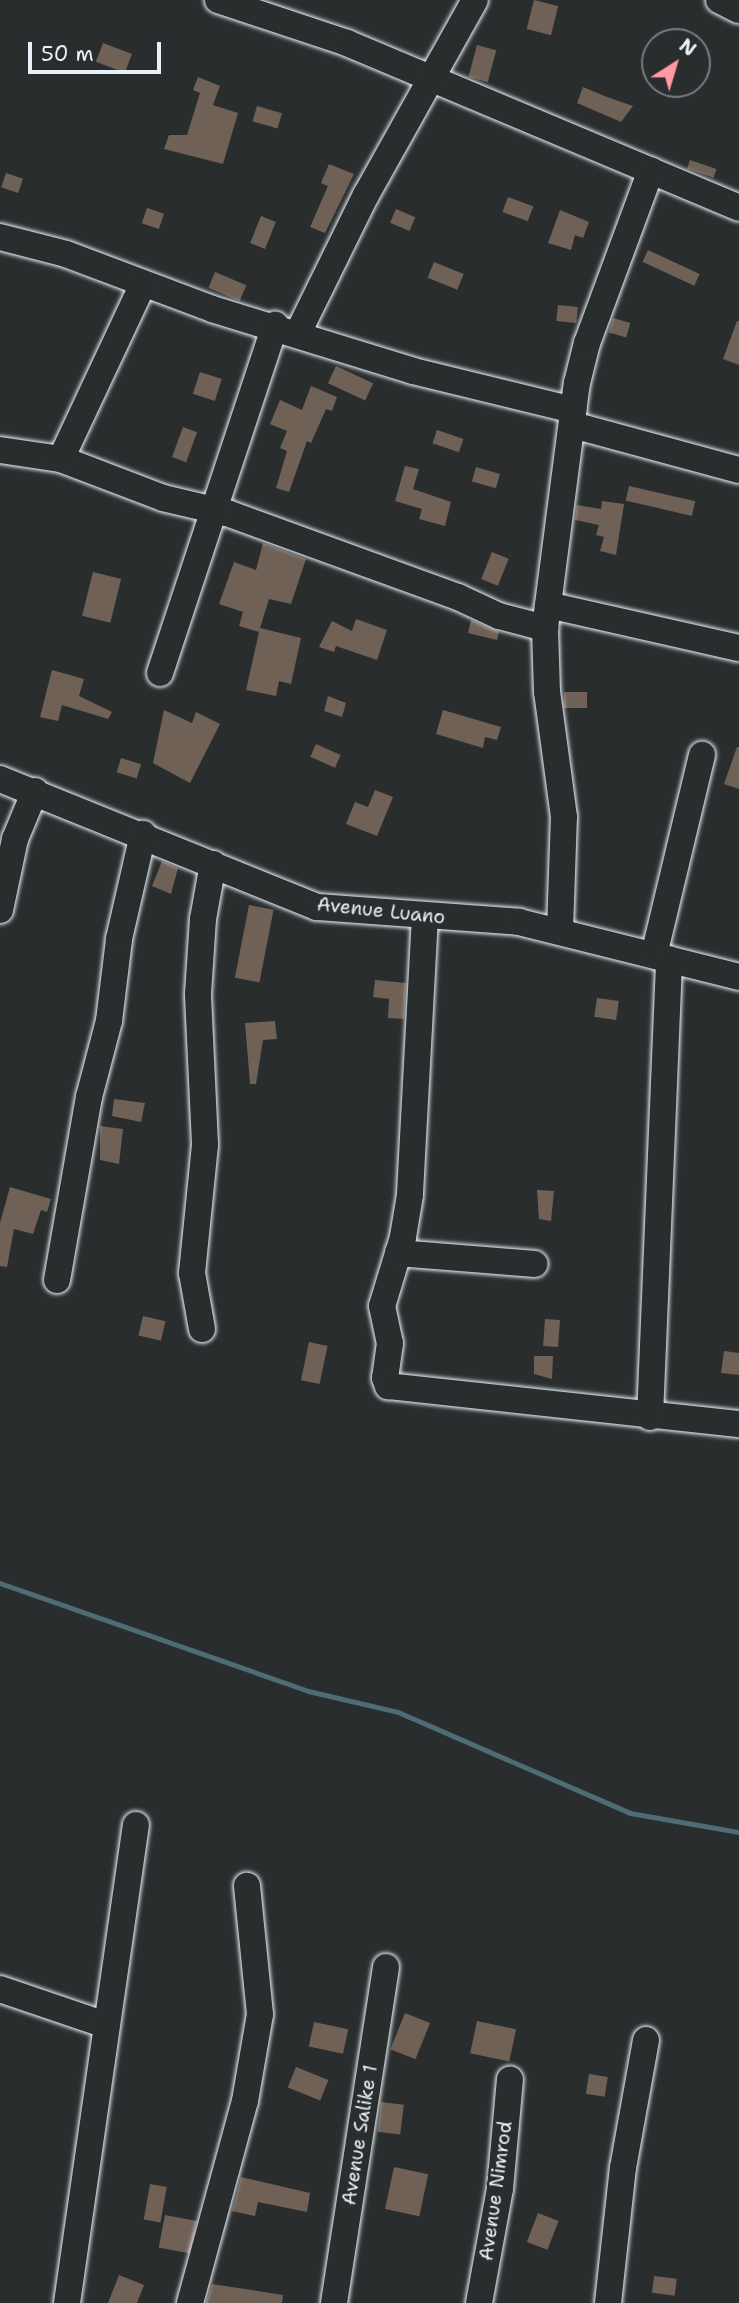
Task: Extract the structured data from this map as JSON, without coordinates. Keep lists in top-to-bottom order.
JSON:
{
  "streets": {
    "street": ["Avenue Luano", "Avenue Salike 1", "Avenue Nimrod"]
  },
  "scale_bar": "50 m",
  "north": "top right"
}
